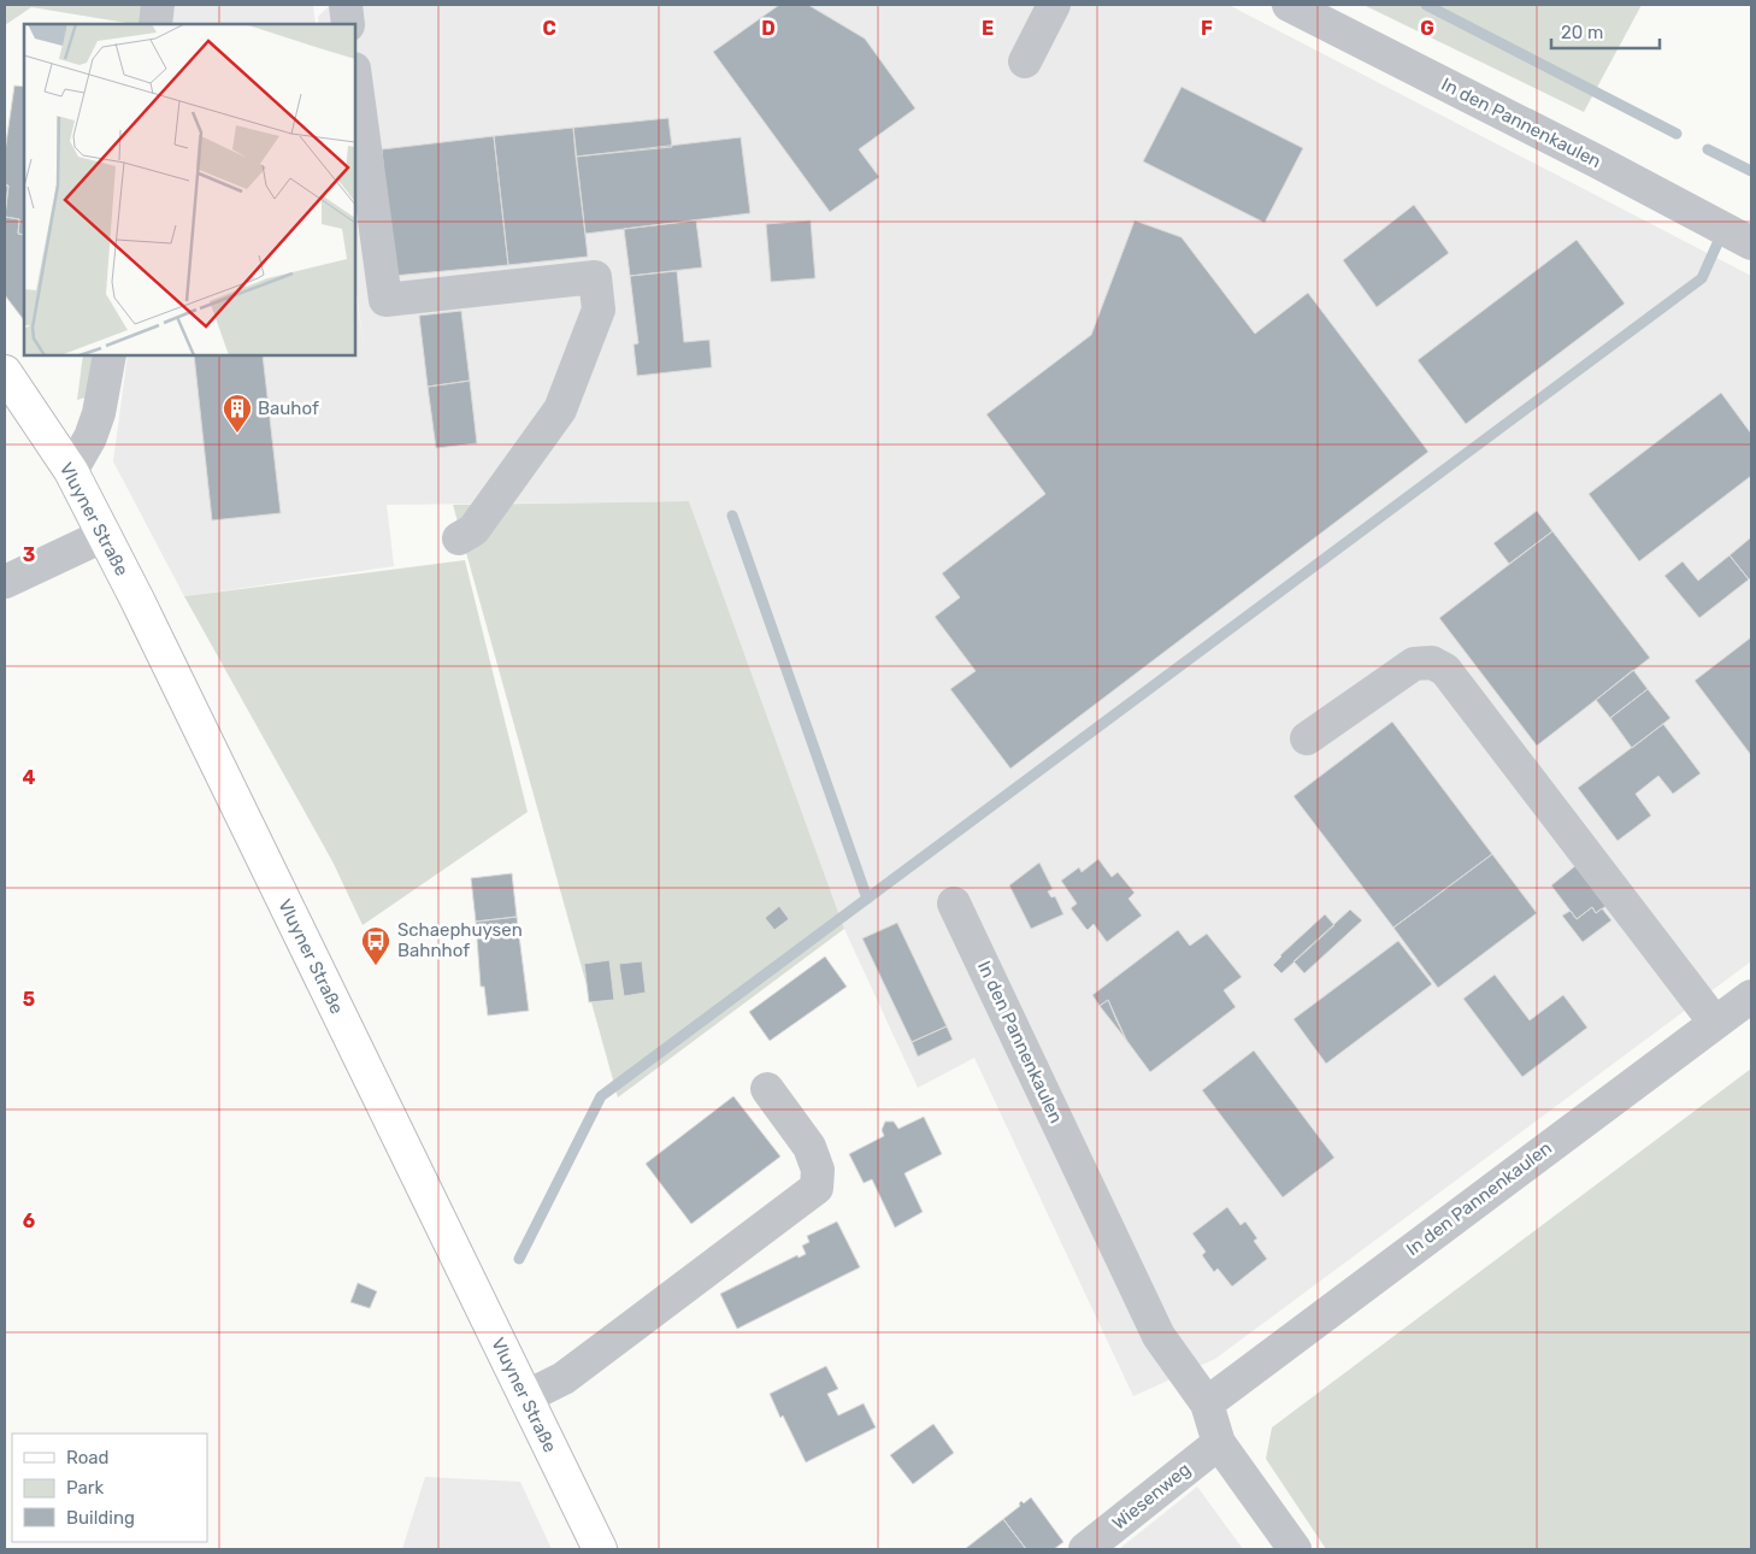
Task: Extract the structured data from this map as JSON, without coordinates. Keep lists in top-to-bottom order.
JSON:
{
  "streets": {
    "main road": ["Vluyner Straße"],
    "street": ["In den Pannenkaulen", "Wiesenweg"]
  },
  "crossings": [
    ["In den Pannenkaulen", "Wiesenweg"]
  ],
  "places": {
    "building": ["Bauhof"],
    "bus stop": ["Schaephuysen Bahnhof"]
  },
  "legend": ["Road", "Park", "Building"],
  "scale_bar": "20 m",
  "grid": {
    "columns": [
      "C",
      "D",
      "E",
      "F",
      "G"
    ],
    "rows": [
      "3",
      "4",
      "5",
      "6"
    ]
  }
}
